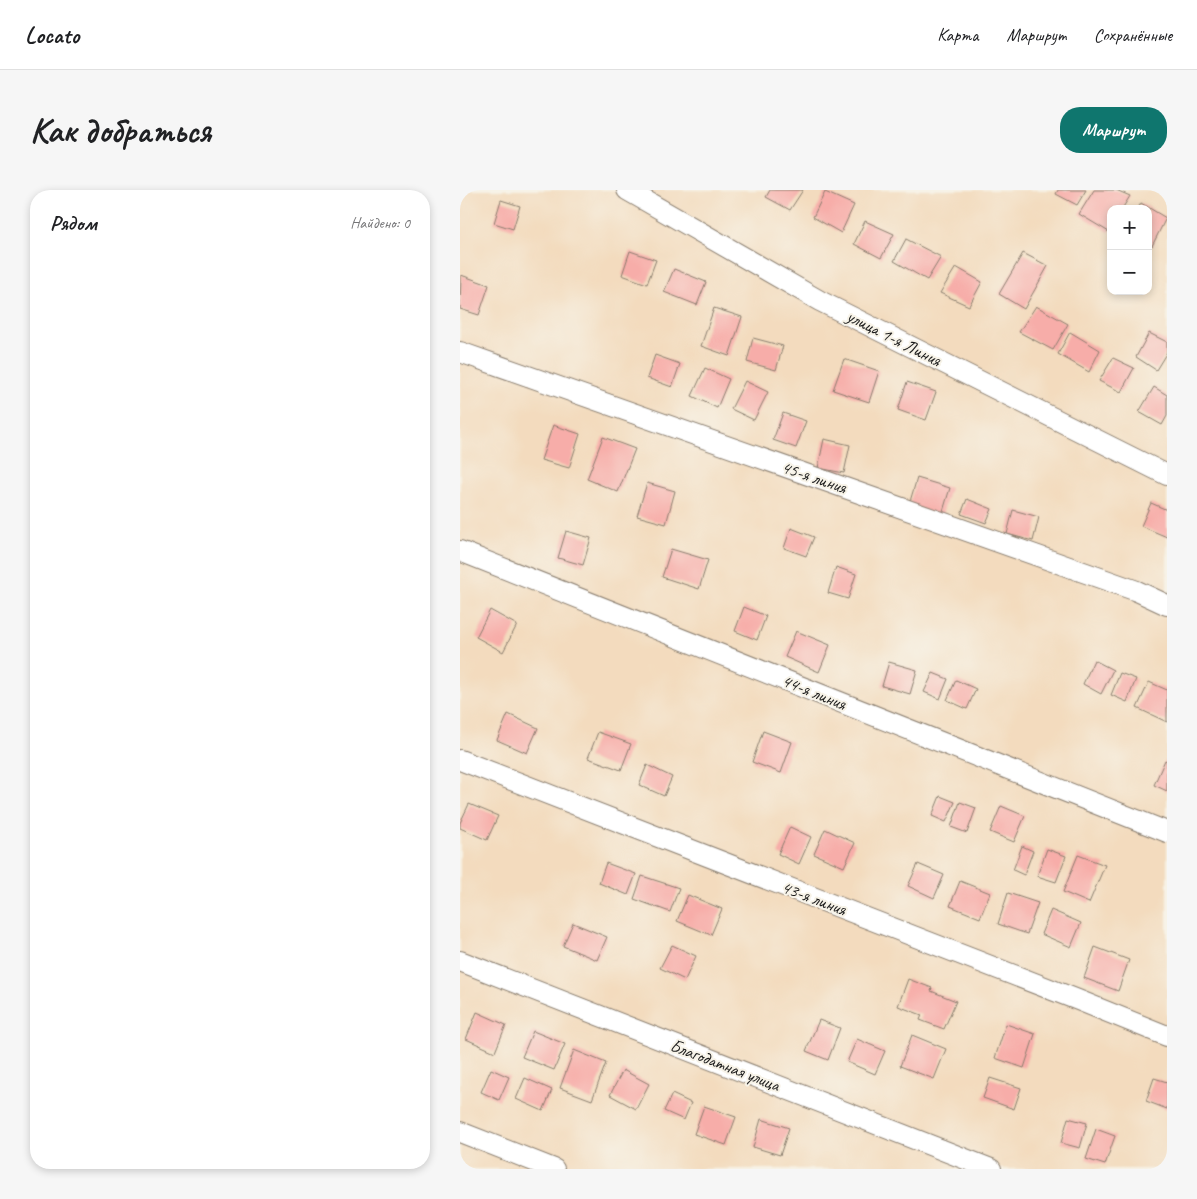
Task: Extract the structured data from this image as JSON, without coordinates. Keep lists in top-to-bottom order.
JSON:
{
  "streets": {
    "street": [
      "улица 1-я Линия",
      "45-я линия",
      "44-я линия",
      "43-я линия",
      "Благодатная улица"
    ]
  },
  "page": {
    "header": "Locato",
    "nav": ["Карта", "Маршрут", "Сохранённые"],
    "buttons": "Маршрут",
    "title": "Как добраться",
    "heading": ["Рядом", "Найдено: 0"],
    "map_buttons": ["+", "−"]
  }
}
